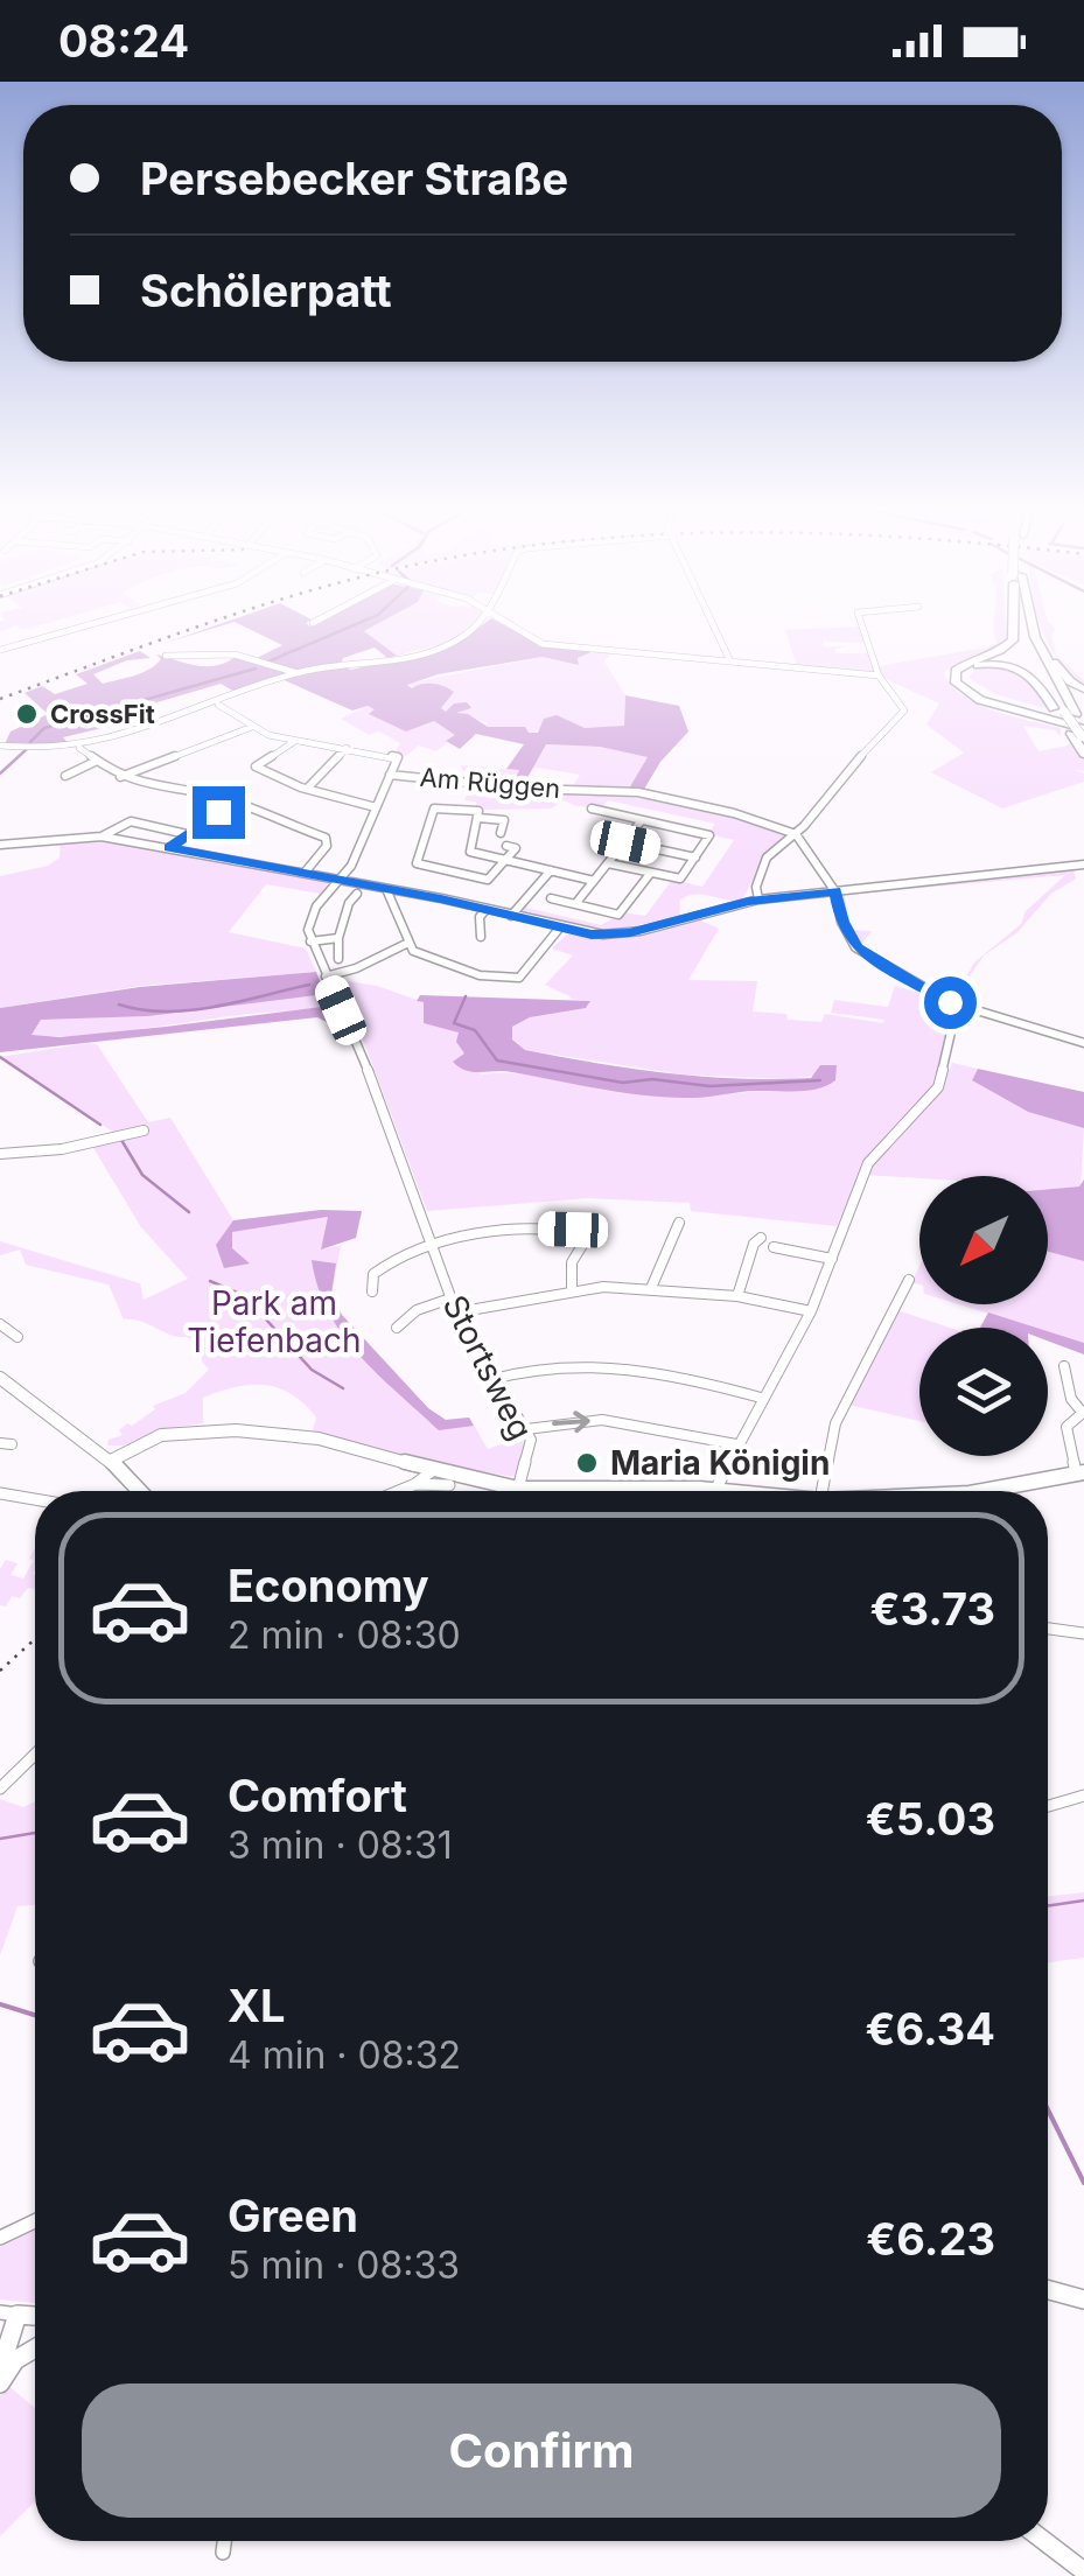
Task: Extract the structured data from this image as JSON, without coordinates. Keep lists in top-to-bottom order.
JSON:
{
  "streets": {
    "street": ["Am Rüggen", "Stortsweg"]
  },
  "parks": ["Park am Tiefenbach"],
  "places": ["CrossFit", "Maria Königin"],
  "north": "bottom left",
  "page": {
    "status": "08:24",
    "banner": ["Persebecker Straße", "Schölerpatt"],
    "list": [
      {
        "name": "Economy",
        "note": "2 min · 08:30",
        "value": "€3.73"
      },
      {
        "name": "Comfort",
        "note": "3 min · 08:31",
        "value": "€5.03"
      },
      {
        "name": "XL",
        "note": "4 min · 08:32",
        "value": "€6.34"
      },
      {
        "name": "Green",
        "note": "5 min · 08:33",
        "value": "€6.23"
      }
    ],
    "buttons": "Confirm"
  }
}
